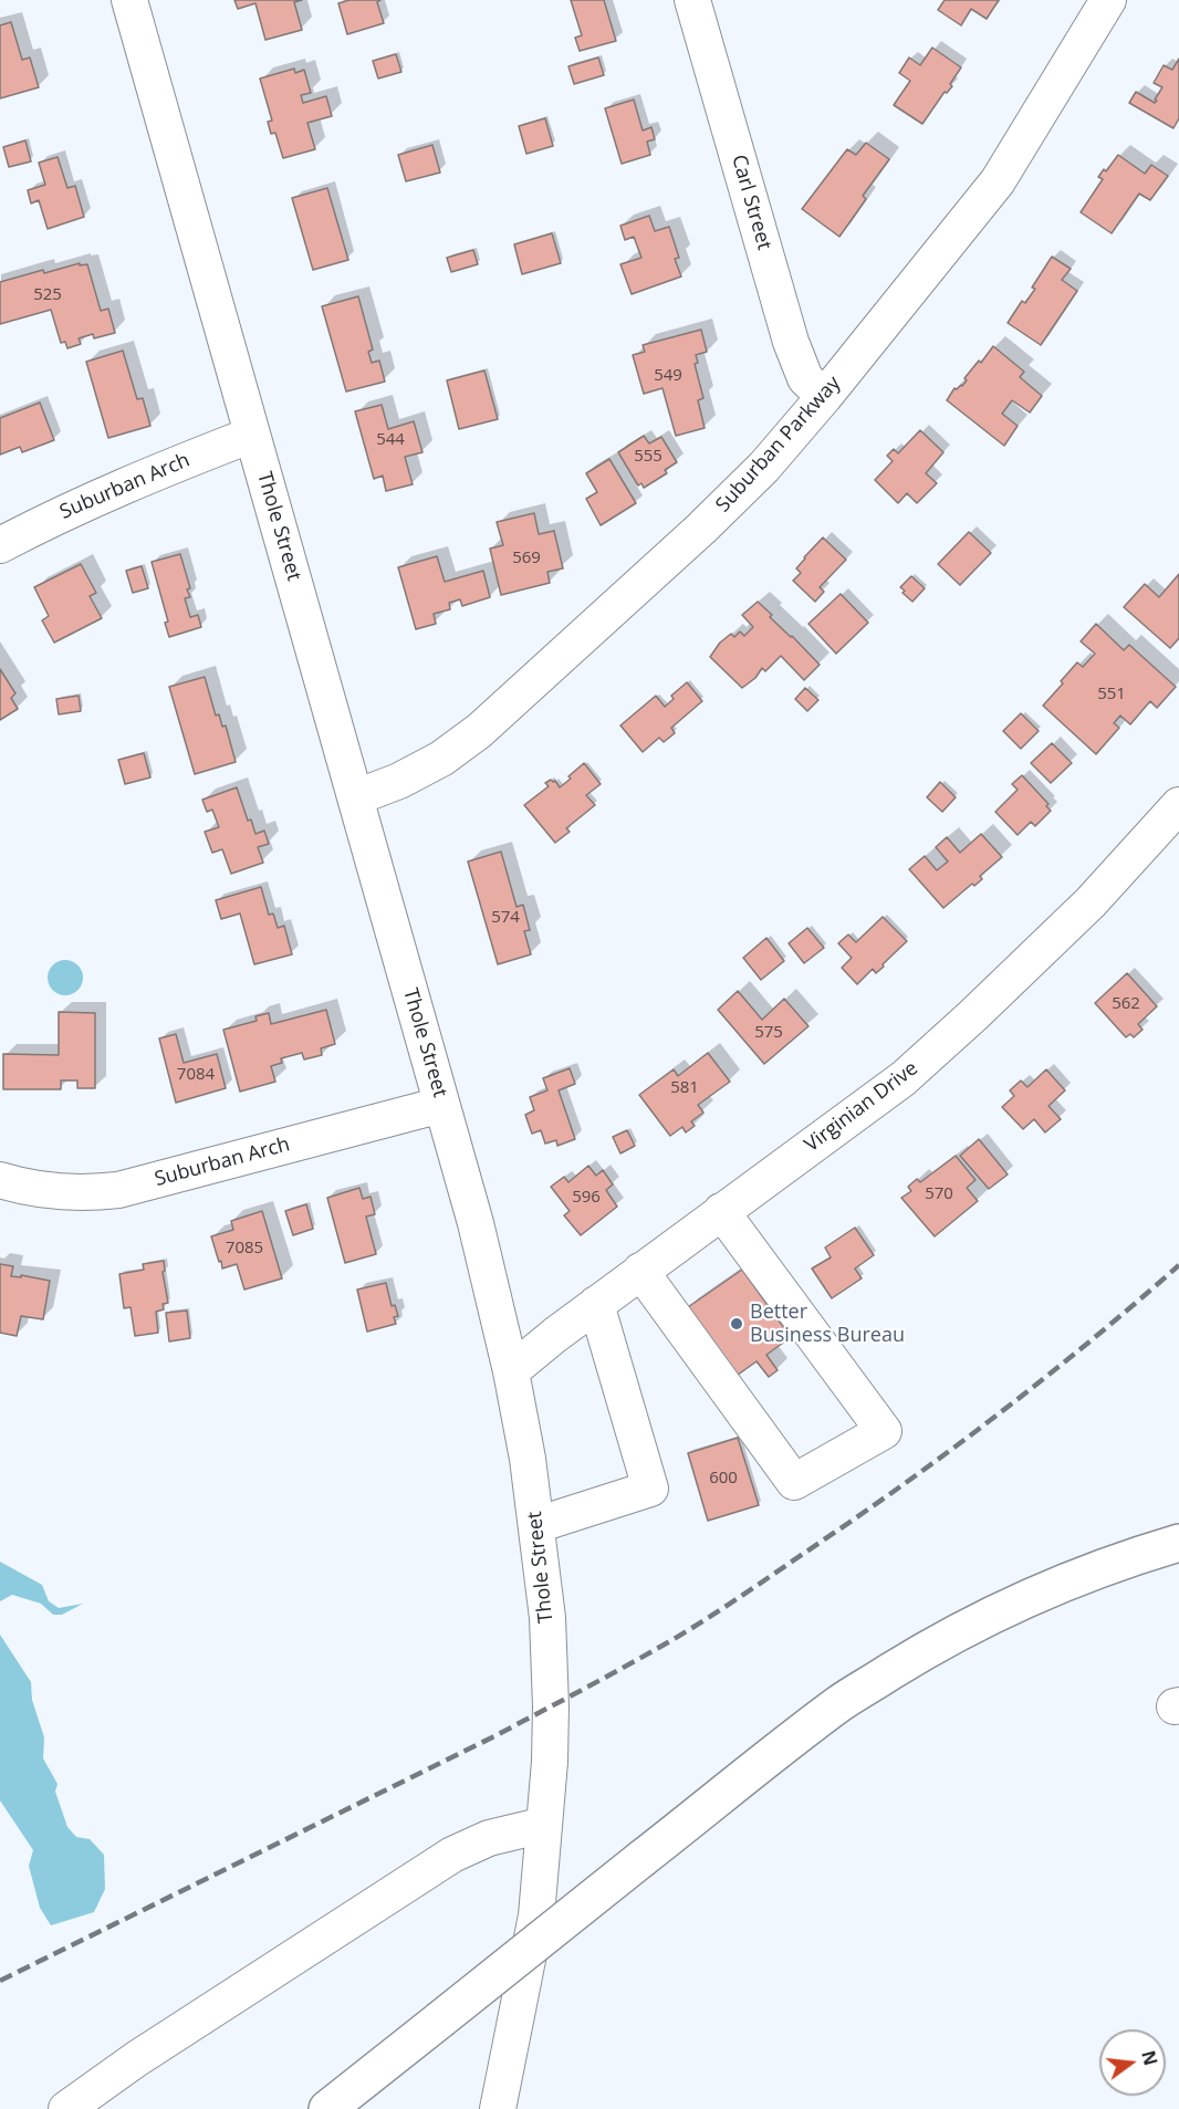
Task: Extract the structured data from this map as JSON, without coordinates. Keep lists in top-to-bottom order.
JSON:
{
  "streets": {
    "street": [
      "Carl Street",
      "Suburban Parkway",
      "Suburban Arch",
      "Thole Street",
      "Virginian Drive"
    ]
  },
  "crossings": [
    ["Carl Street", "Suburban Parkway"],
    ["Suburban Parkway", "Thole Street"],
    ["Suburban Arch", "Thole Street"],
    ["Thole Street", "Virginian Drive"]
  ],
  "places": ["Better Business Bureau"],
  "house_numbers": [
    "525",
    "549",
    "544",
    "555",
    "569",
    "551",
    "574",
    "562",
    "575",
    "7084",
    "581",
    "570",
    "596",
    "7085",
    "600"
  ],
  "north": "right"
}
